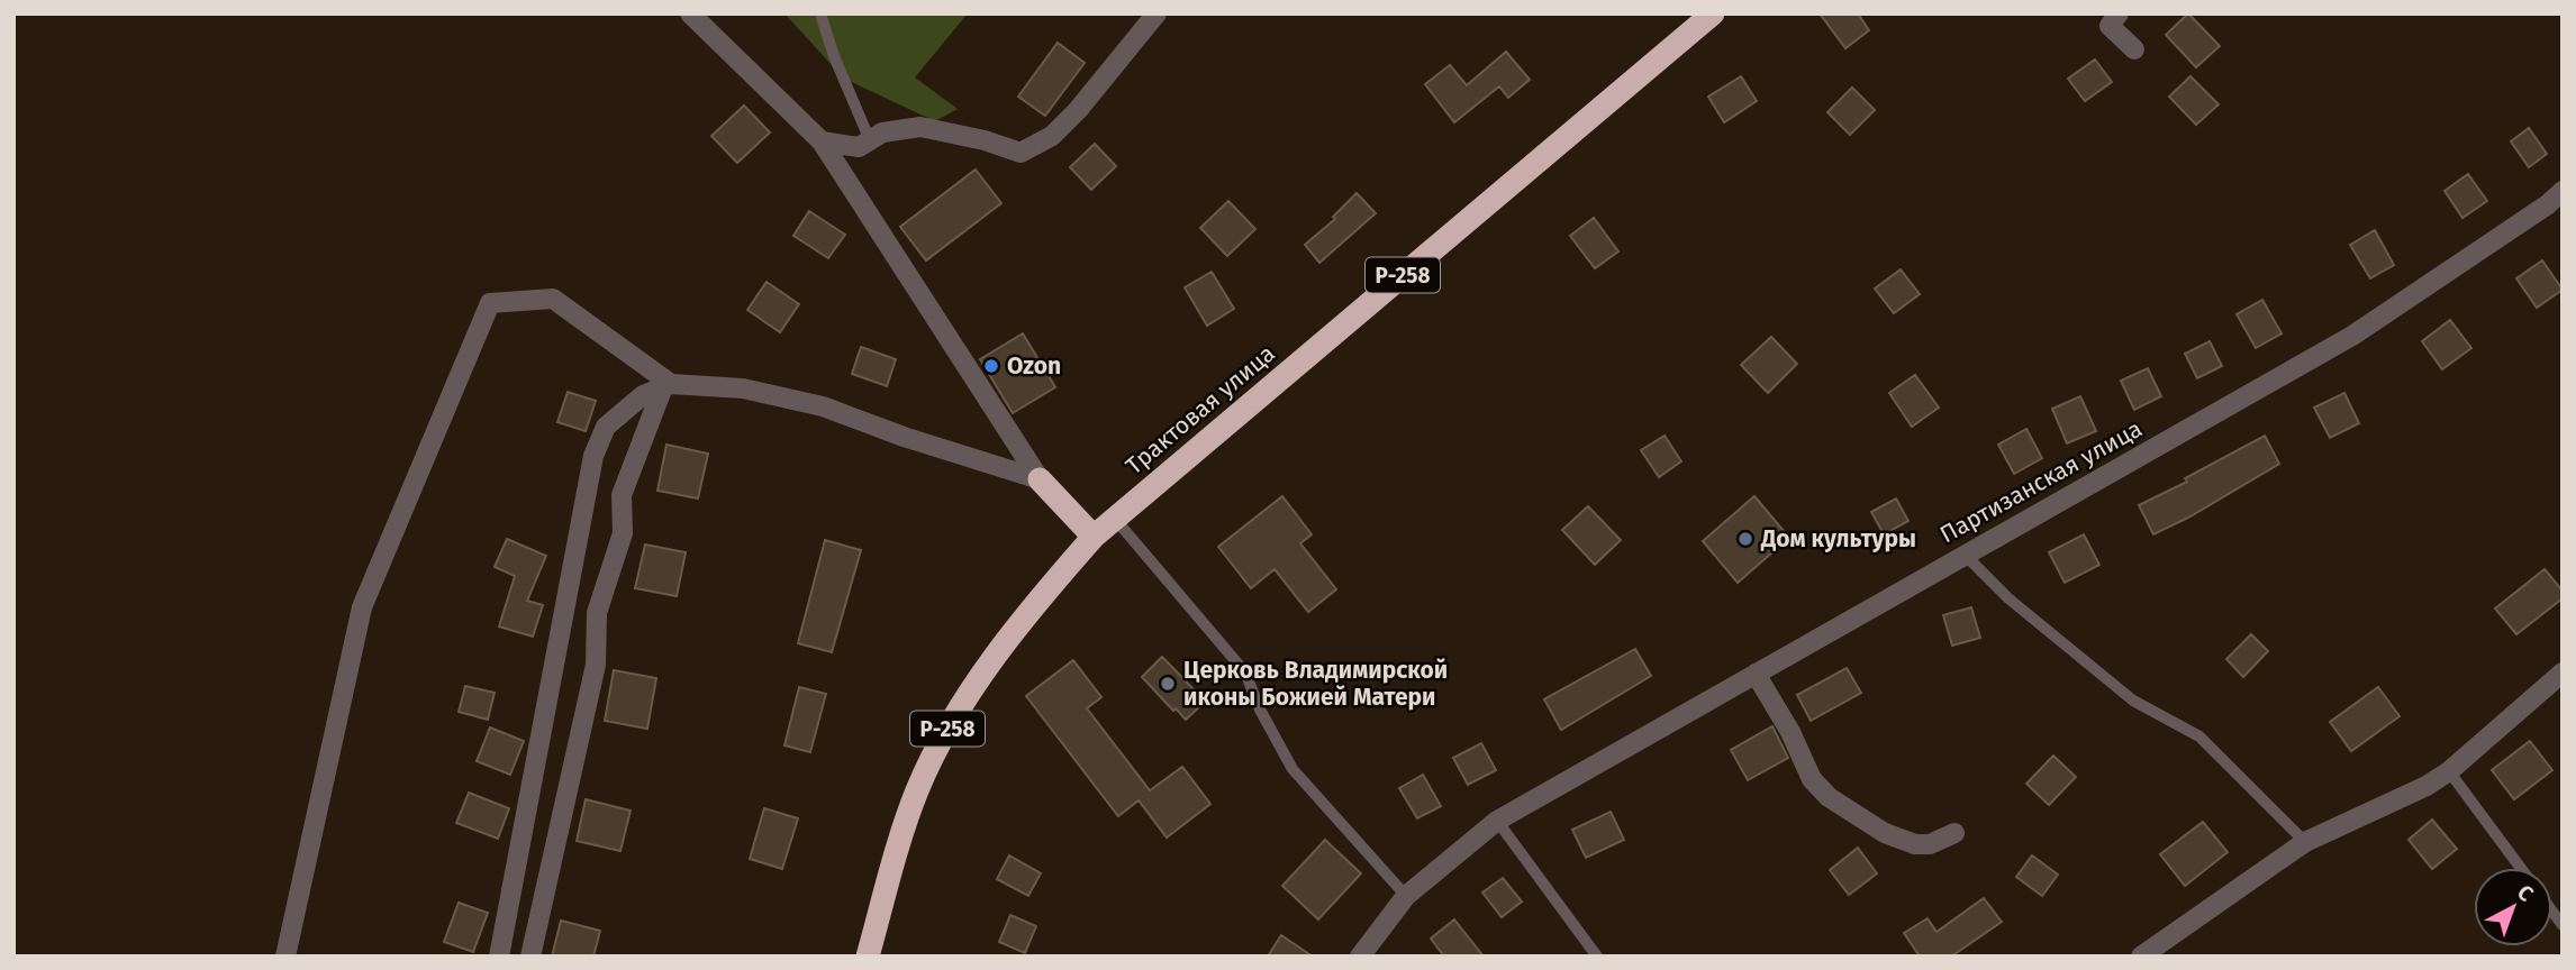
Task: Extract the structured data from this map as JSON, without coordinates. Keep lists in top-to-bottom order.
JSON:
{
  "streets": {
    "highway": ["Р-258", "Трактовая улица"],
    "street": ["Партизанская улица"]
  },
  "places": ["Ozon", "Дом культуры", "Церковь Владимирской иконы Божией Матери"],
  "north": "top right"
}
